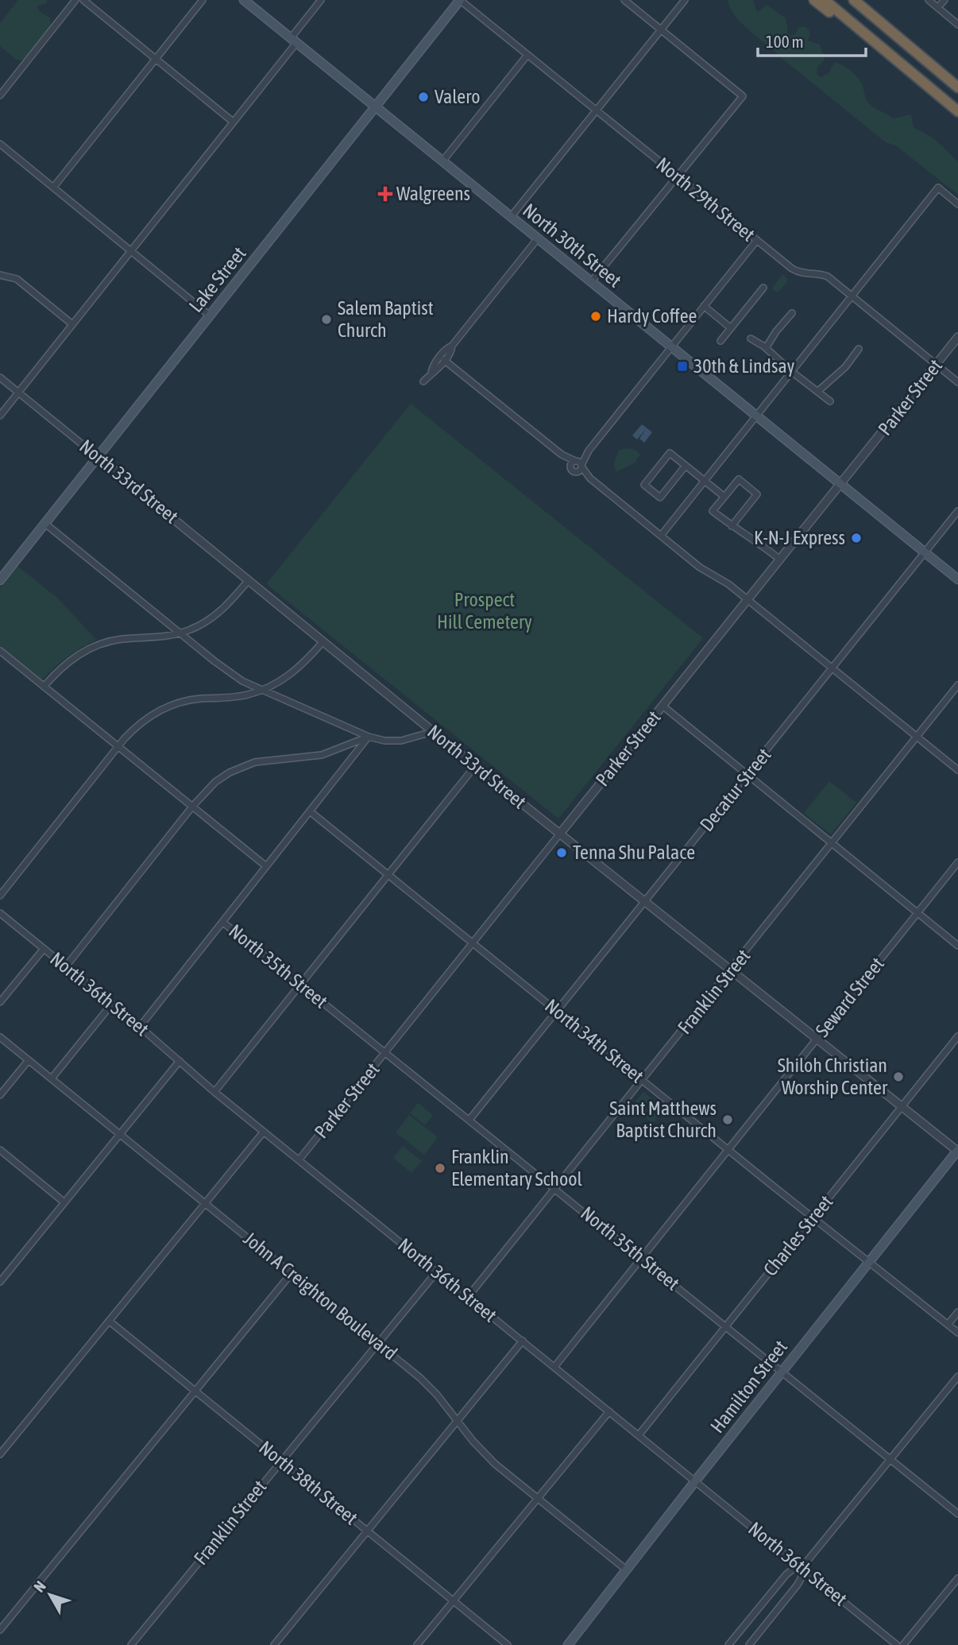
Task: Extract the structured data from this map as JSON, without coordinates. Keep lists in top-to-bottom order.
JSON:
{
  "streets": {
    "main road": ["North 30th Street", "Lake Street", "Hamilton Street"],
    "street": [
      "North 29th Street",
      "Parker Street",
      "North 33rd Street",
      "Decatur Street",
      "North 35th Street",
      "Franklin Street",
      "North 36th Street",
      "Seward Street",
      "North 34th Street",
      "Charles Street",
      "John A Creighton Boulevard",
      "North 38th Street"
    ]
  },
  "crossings": [
    ["North 29th Street", "Lake Street"],
    ["North 29th Street", "Parker Street"],
    ["North 30th Street", "Lake Street"],
    ["North 30th Street", "Parker Street"],
    ["North 30th Street", "Decatur Street"],
    ["Lake Street", "North 33rd Street"],
    ["Parker Street", "North 33rd Street"],
    ["Parker Street", "North 35th Street"],
    ["Parker Street", "North 36th Street"],
    ["Parker Street", "North 34th Street"],
    ["North 33rd Street", "Decatur Street"],
    ["North 33rd Street", "Franklin Street"],
    ["North 33rd Street", "Seward Street"],
    ["North 33rd Street", "Charles Street"],
    ["North 33rd Street", "Hamilton Street"],
    ["Decatur Street", "North 35th Street"],
    ["Decatur Street", "North 34th Street"],
    ["North 35th Street", "Franklin Street"],
    ["North 35th Street", "Seward Street"],
    ["North 35th Street", "Charles Street"],
    ["North 35th Street", "Hamilton Street"],
    ["Franklin Street", "North 36th Street"],
    ["Franklin Street", "North 34th Street"],
    ["Franklin Street", "John A Creighton Boulevard"],
    ["Franklin Street", "North 38th Street"],
    ["North 36th Street", "Seward Street"],
    ["North 36th Street", "Charles Street"],
    ["North 36th Street", "Hamilton Street"],
    ["Seward Street", "North 34th Street"],
    ["North 34th Street", "Charles Street"],
    ["North 34th Street", "Hamilton Street"],
    ["John A Creighton Boulevard", "Hamilton Street"]
  ],
  "parks": ["Prospect Hill Cemetery"],
  "places": {
    "other": [
      "Valero",
      "Hardy Coffee",
      "Salem Baptist Church",
      "K-N-J Express",
      "Tenna Shu Palace",
      "Shiloh Christian Worship Center",
      "Saint Matthews Baptist Church",
      "Franklin Elementary School"
    ],
    "health": ["Walgreens"],
    "transit": ["30th & Lindsay"]
  },
  "scale_bar": "100 m",
  "north": "top left"
}
